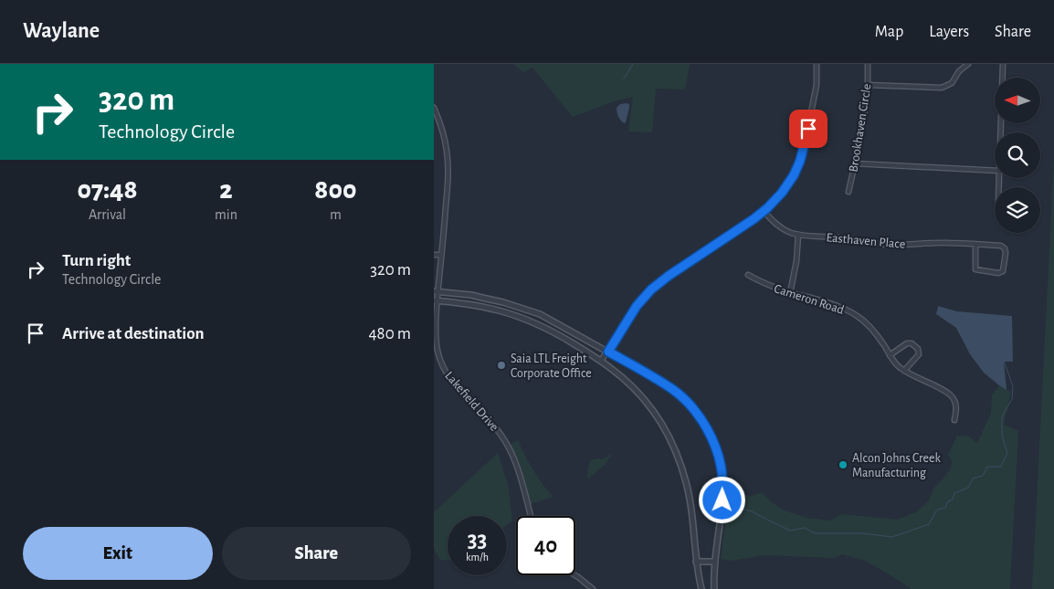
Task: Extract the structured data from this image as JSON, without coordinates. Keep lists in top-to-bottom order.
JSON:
{
  "streets": {
    "street": [
      "Brookhaven Circle",
      "Easthaven Place",
      "Cameron Road",
      "Lakefield Drive"
    ]
  },
  "places": ["Saia LTL Freight Corporate Office", "Alcon Johns Creek Manufacturing"],
  "north": "left",
  "page": {
    "header": "Waylane",
    "nav": ["Map", "Layers", "Share"],
    "turn": ["320 m", "Technology Circle"],
    "eta": [
      "07:48",
      "Arrival",
      "2",
      "min",
      "800",
      "m"
    ],
    "list": [
      {
        "name": "Turn right",
        "note": "Technology Circle",
        "value": "320 m"
      },
      {
        "name": "Arrive at destination",
        "value": "480 m"
      }
    ],
    "speed": "33 km/h",
    "limit": "40",
    "buttons": ["Exit", "Share"]
  }
}
